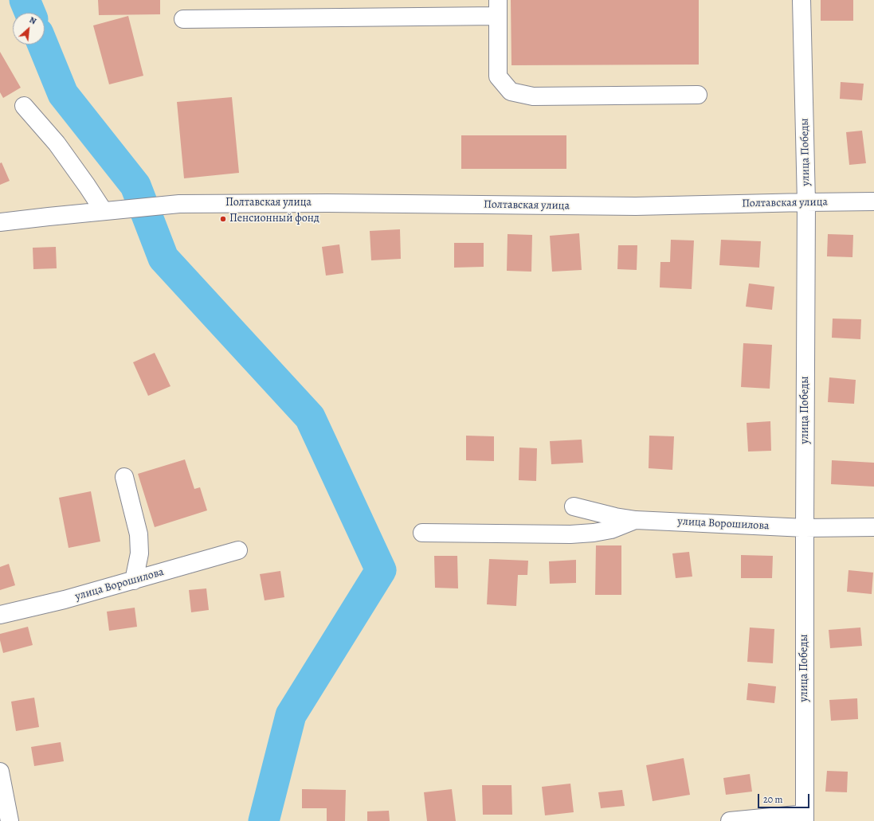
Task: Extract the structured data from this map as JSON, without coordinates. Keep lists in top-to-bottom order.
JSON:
{
  "streets": {
    "street": ["улица Победы", "Полтавская улица", "улица Ворошилова"]
  },
  "crossings": [
    ["улица Победы", "Полтавская улица"],
    ["улица Победы", "улица Ворошилова"]
  ],
  "places": ["Пенсионный фонд"],
  "scale_bar": "20 m",
  "north": "top right"
}
